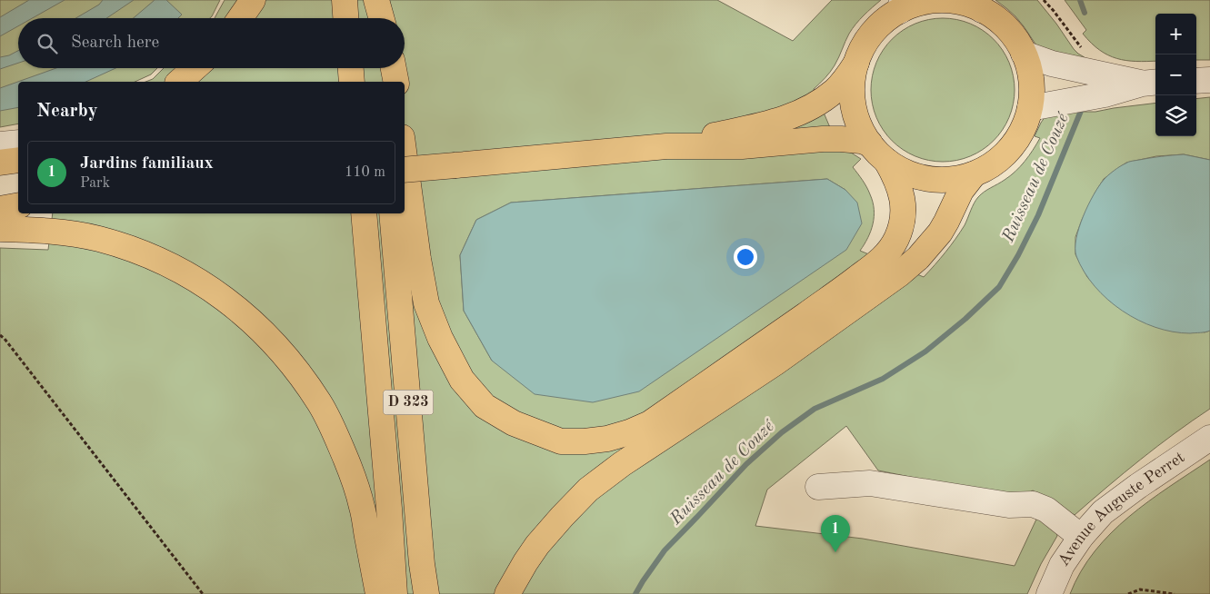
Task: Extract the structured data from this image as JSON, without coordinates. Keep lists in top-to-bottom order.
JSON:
{
  "streets": {
    "main road": ["D 323"],
    "street": ["Avenue Auguste Perret"]
  },
  "water": ["Ruisseau de Couzé"],
  "page": {
    "map_buttons": ["+", "−"],
    "search": "Search here",
    "heading": "Nearby",
    "list": [
      {
        "mark": "1",
        "name": "Jardins familiaux",
        "note": "Park",
        "value": "110 m"
      }
    ],
    "pins": "1"
  }
}
